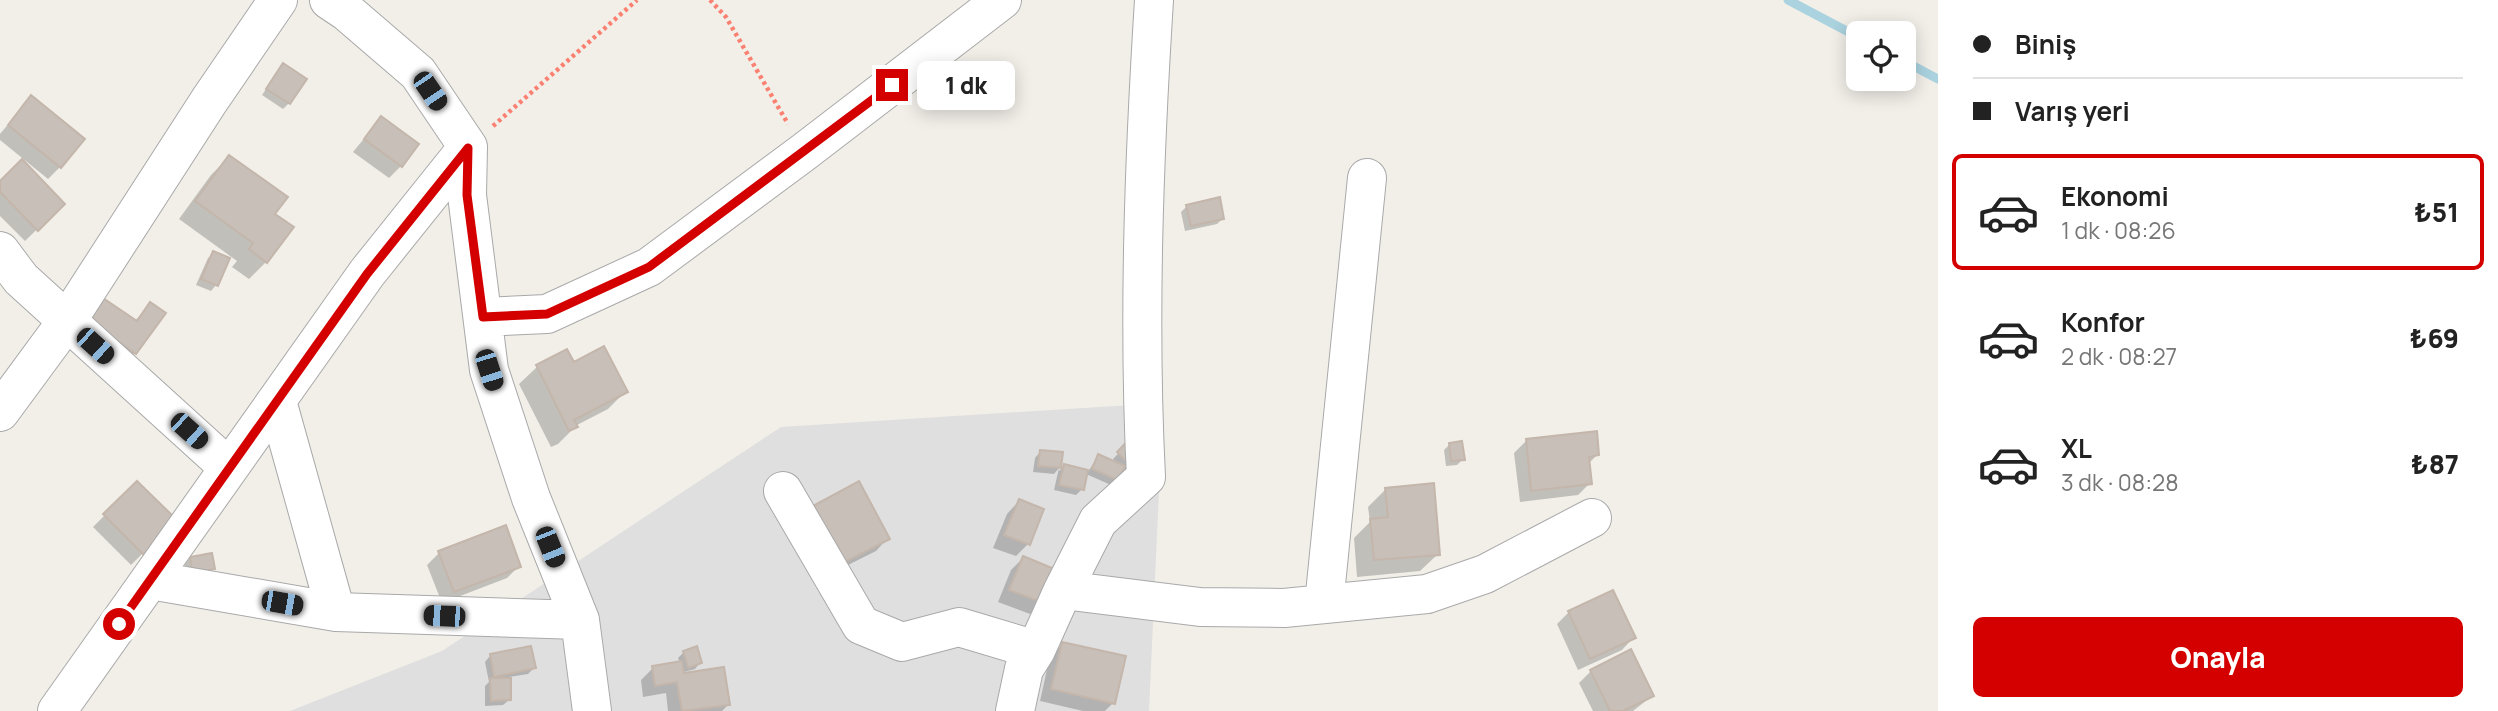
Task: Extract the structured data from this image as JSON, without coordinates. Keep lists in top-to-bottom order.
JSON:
{
  "page": {
    "banner": ["Biniş", "Varış yeri"],
    "bubble": "1 dk",
    "list": [
      {
        "name": "Ekonomi",
        "note": "1 dk · 08:26",
        "value": "₺51"
      },
      {
        "name": "Konfor",
        "note": "2 dk · 08:27",
        "value": "₺69"
      },
      {
        "name": "XL",
        "note": "3 dk · 08:28",
        "value": "₺87"
      }
    ],
    "buttons": "Onayla"
  }
}
